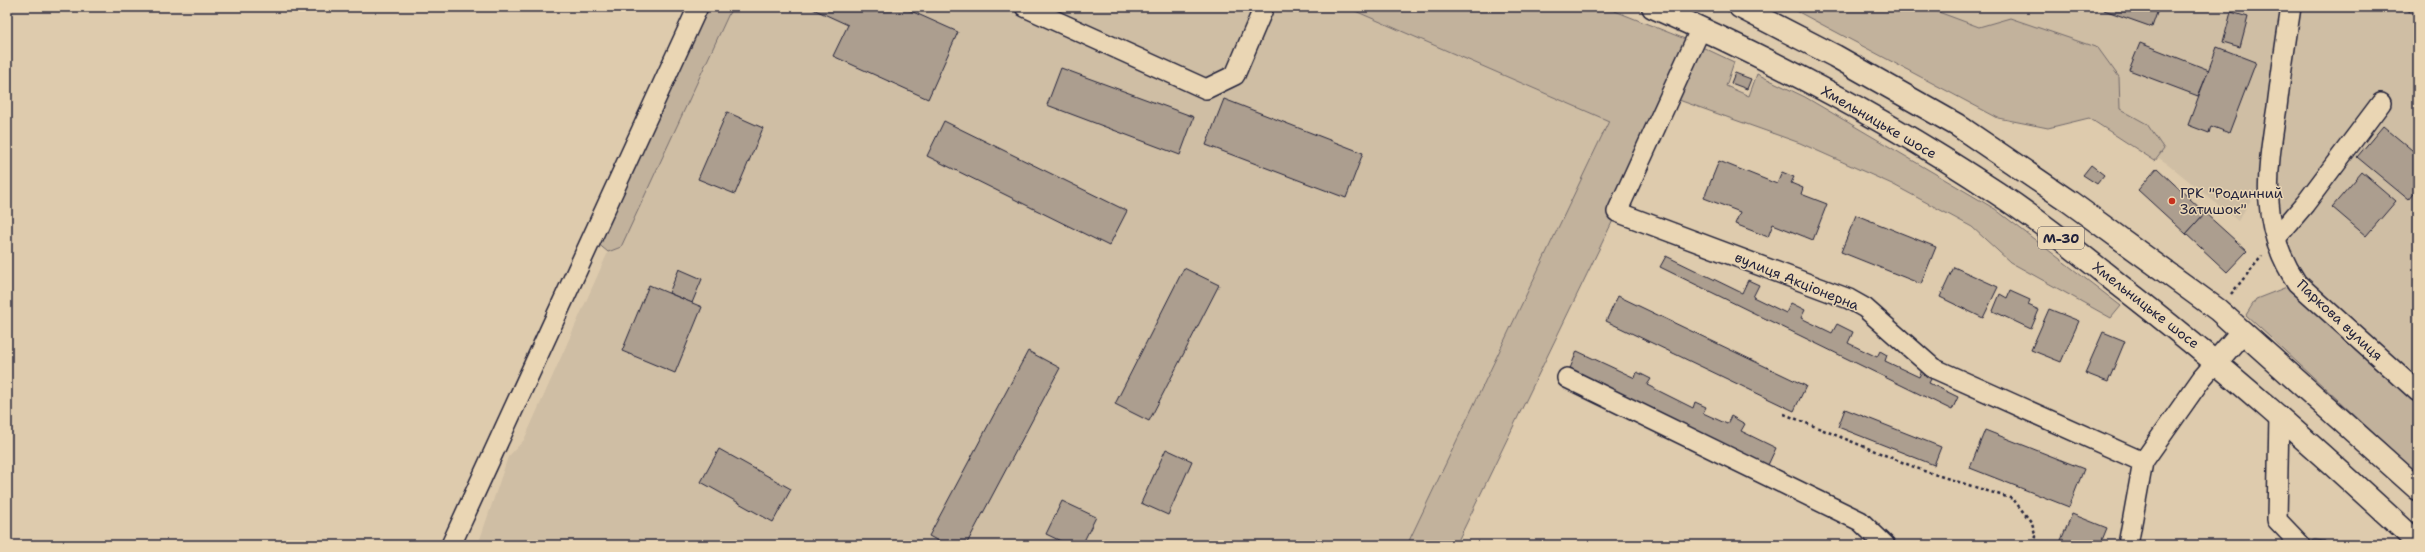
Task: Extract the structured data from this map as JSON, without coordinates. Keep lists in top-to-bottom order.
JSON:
{
  "streets": {
    "highway": ["Хмельницьке шосе", "М-30"],
    "street": ["вулиця Акціонерна", "Паркова вулиця"]
  },
  "crossings": [
    ["Хмельницьке шосе", "вулиця Акціонерна"]
  ],
  "places": ["ГРК \"Родинний Затишок\""]
}
